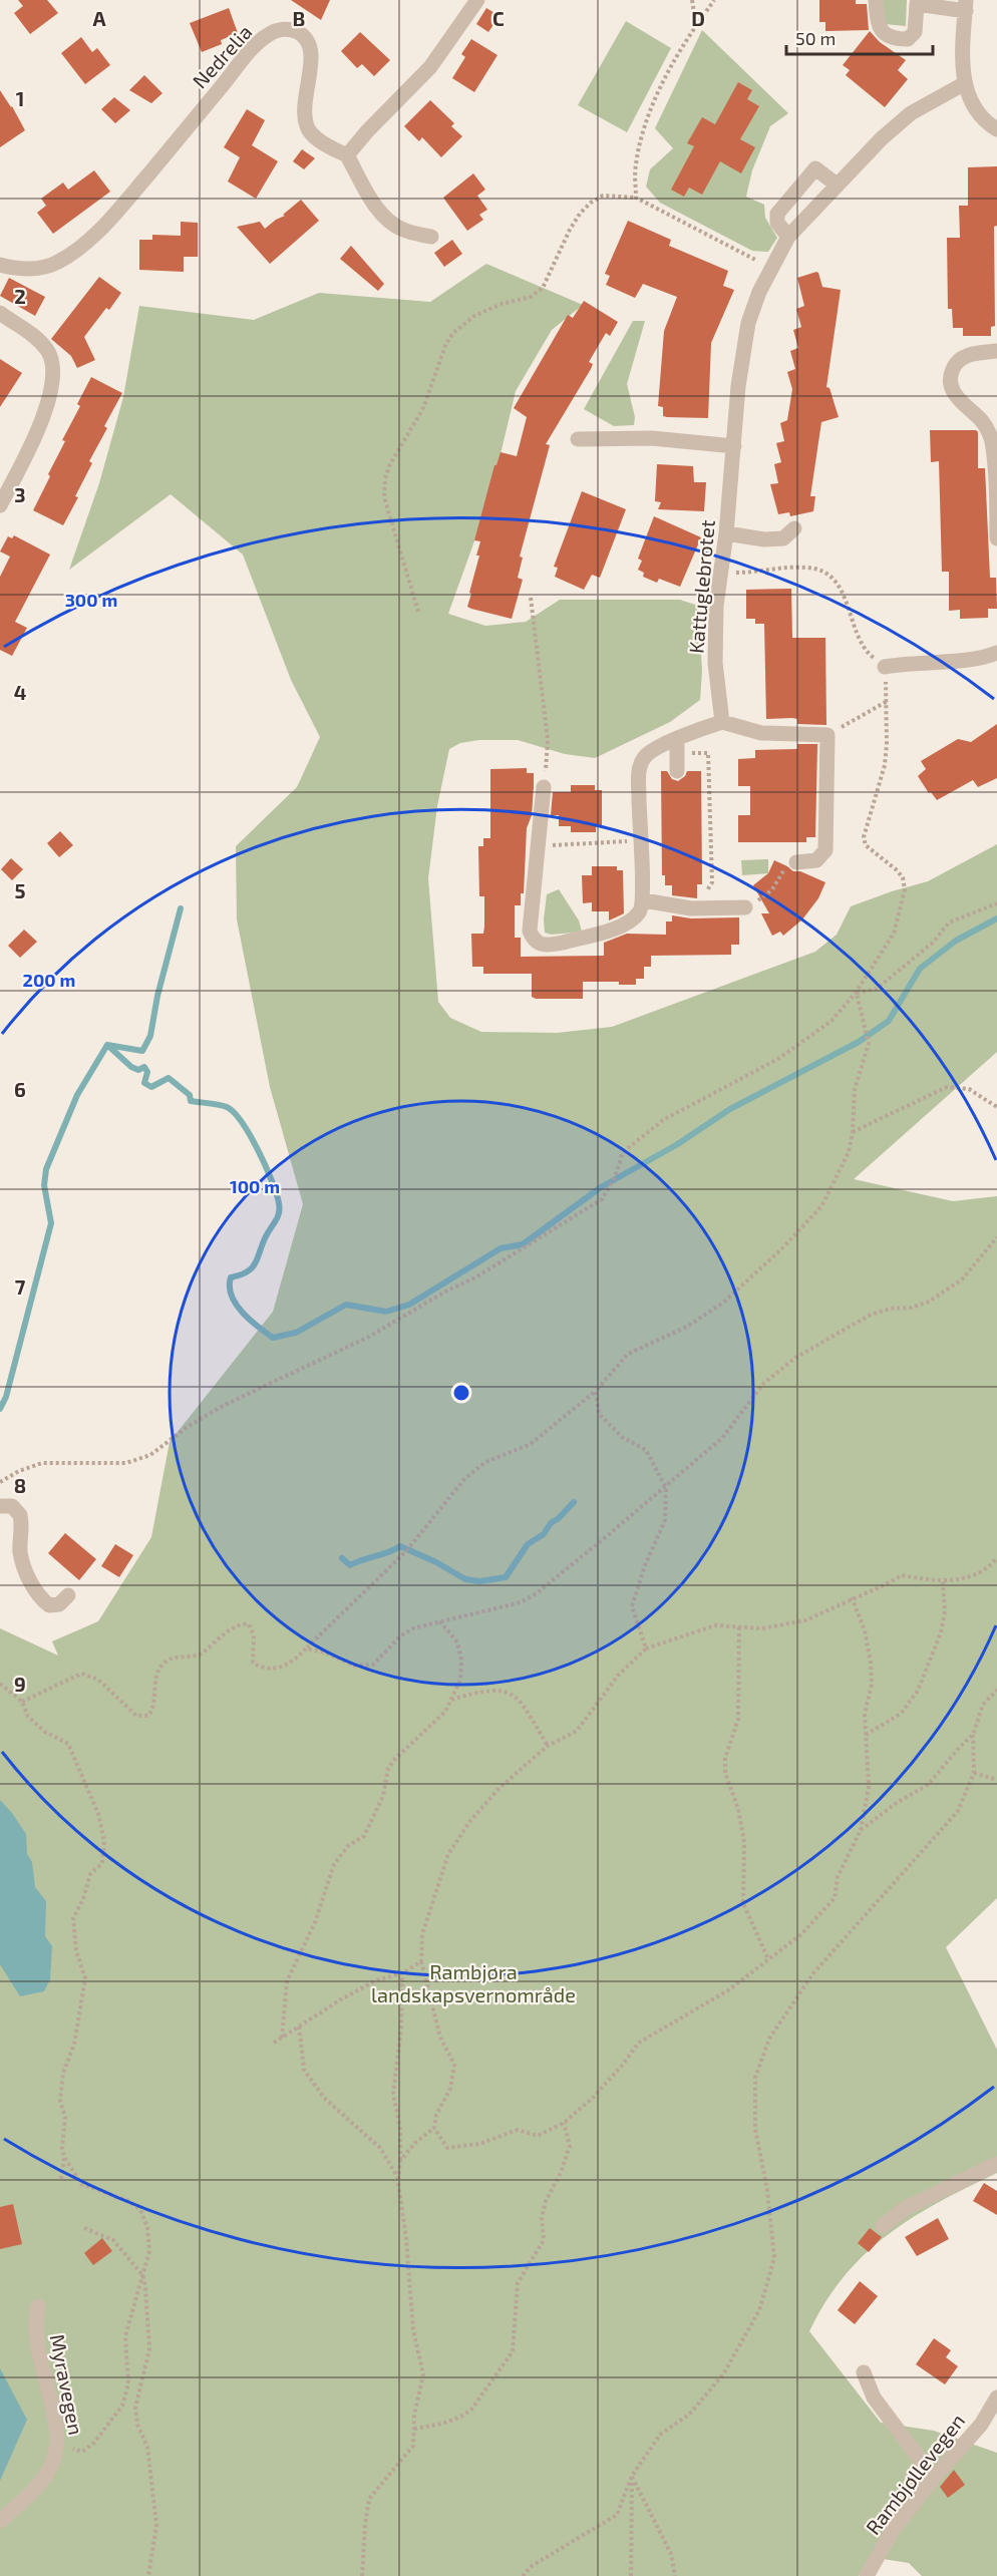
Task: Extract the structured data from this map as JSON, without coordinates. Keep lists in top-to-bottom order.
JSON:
{
  "streets": {
    "street": [
      "Nedrelia",
      "Kattuglebrotet",
      "Myravegen",
      "Rambjøllevegen"
    ]
  },
  "parks": ["Rambjøra landskapsvernområde"],
  "scale_bar": "50 m",
  "grid": {
    "columns": [
      "A",
      "B",
      "C",
      "D"
    ],
    "rows": [
      "1",
      "2",
      "3",
      "4",
      "5",
      "6",
      "7",
      "8",
      "9"
    ]
  },
  "rings": ["300 m", "200 m", "100 m"]
}
